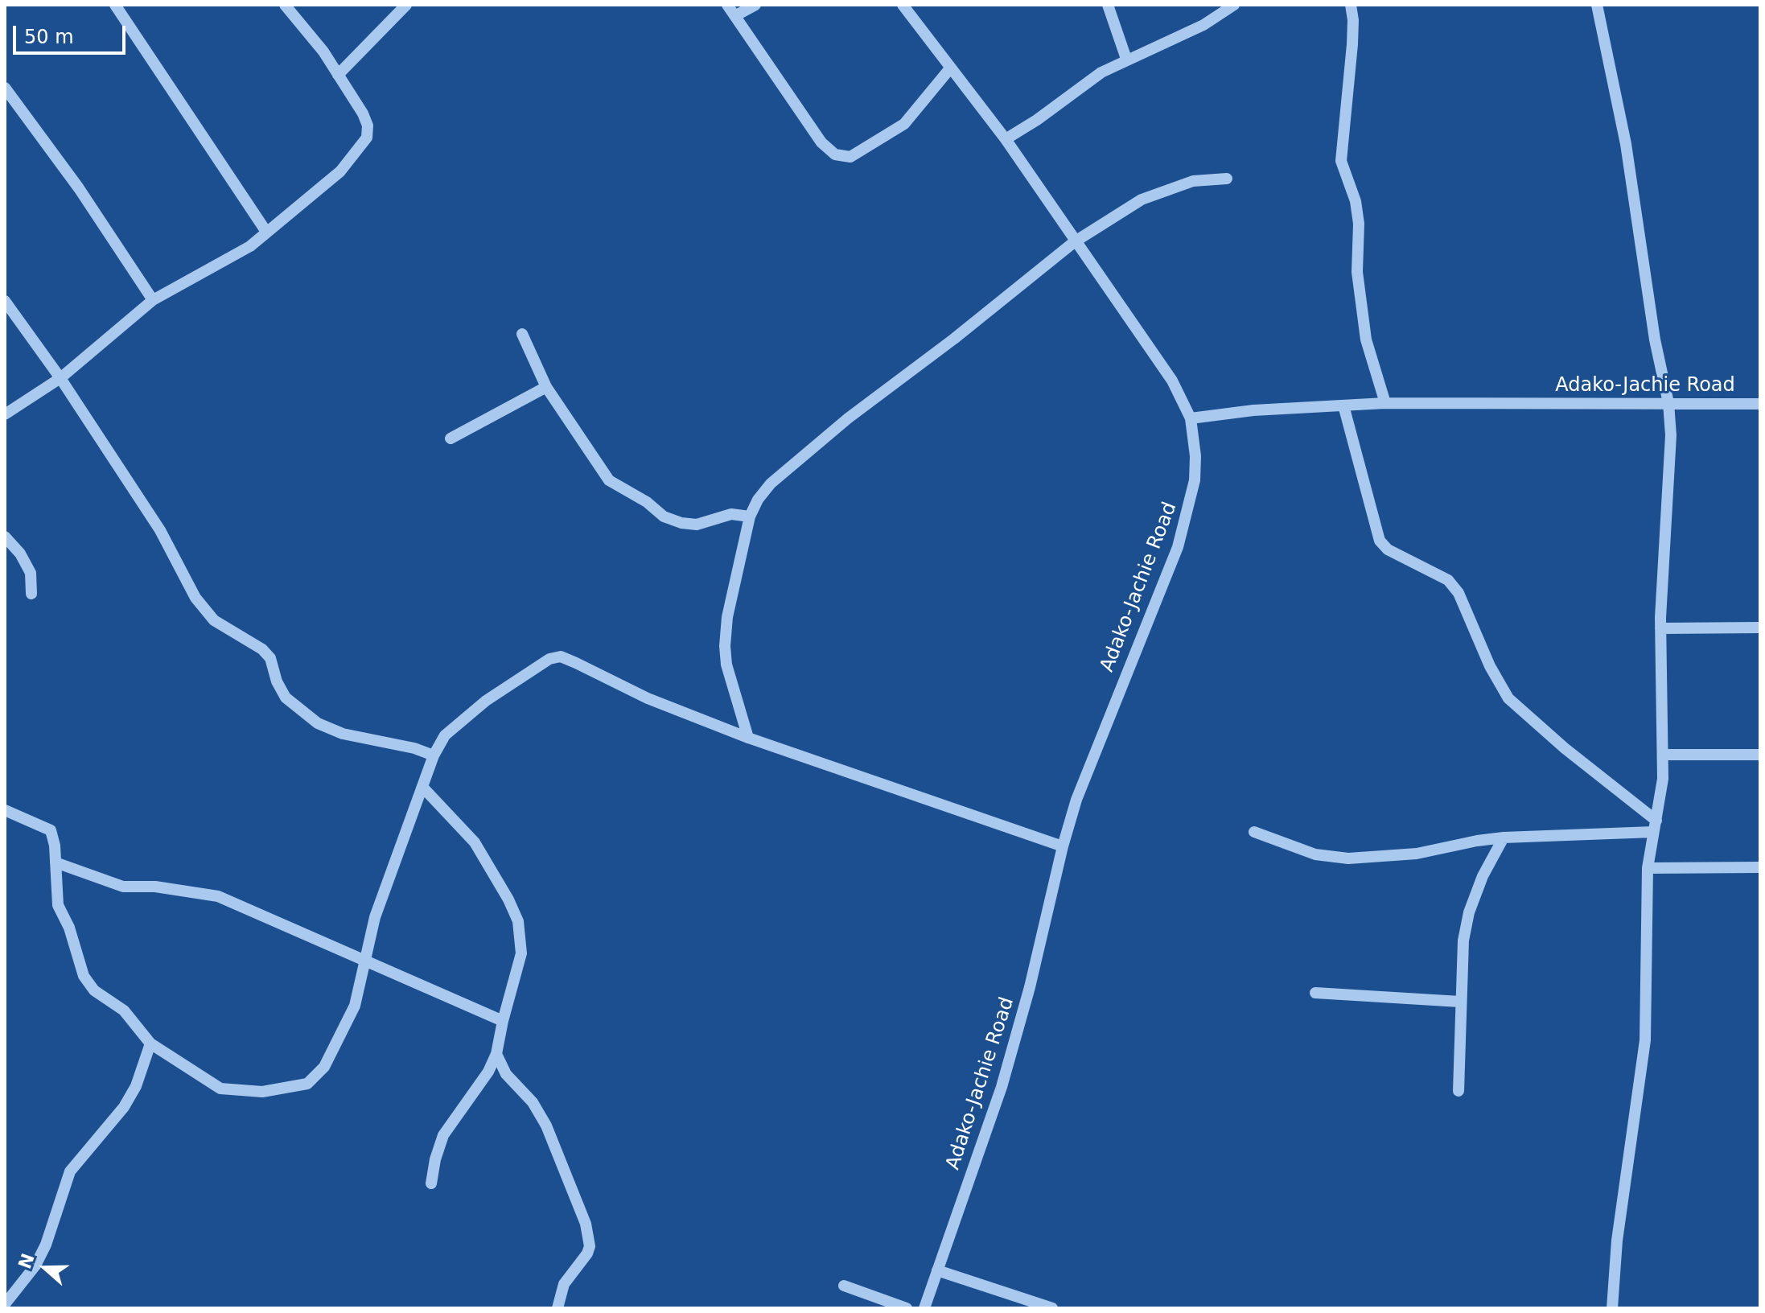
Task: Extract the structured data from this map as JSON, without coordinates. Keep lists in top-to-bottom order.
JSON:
{
  "streets": {
    "street": ["Adako-Jachie Road"]
  },
  "scale_bar": "50 m",
  "north": "left"
}
